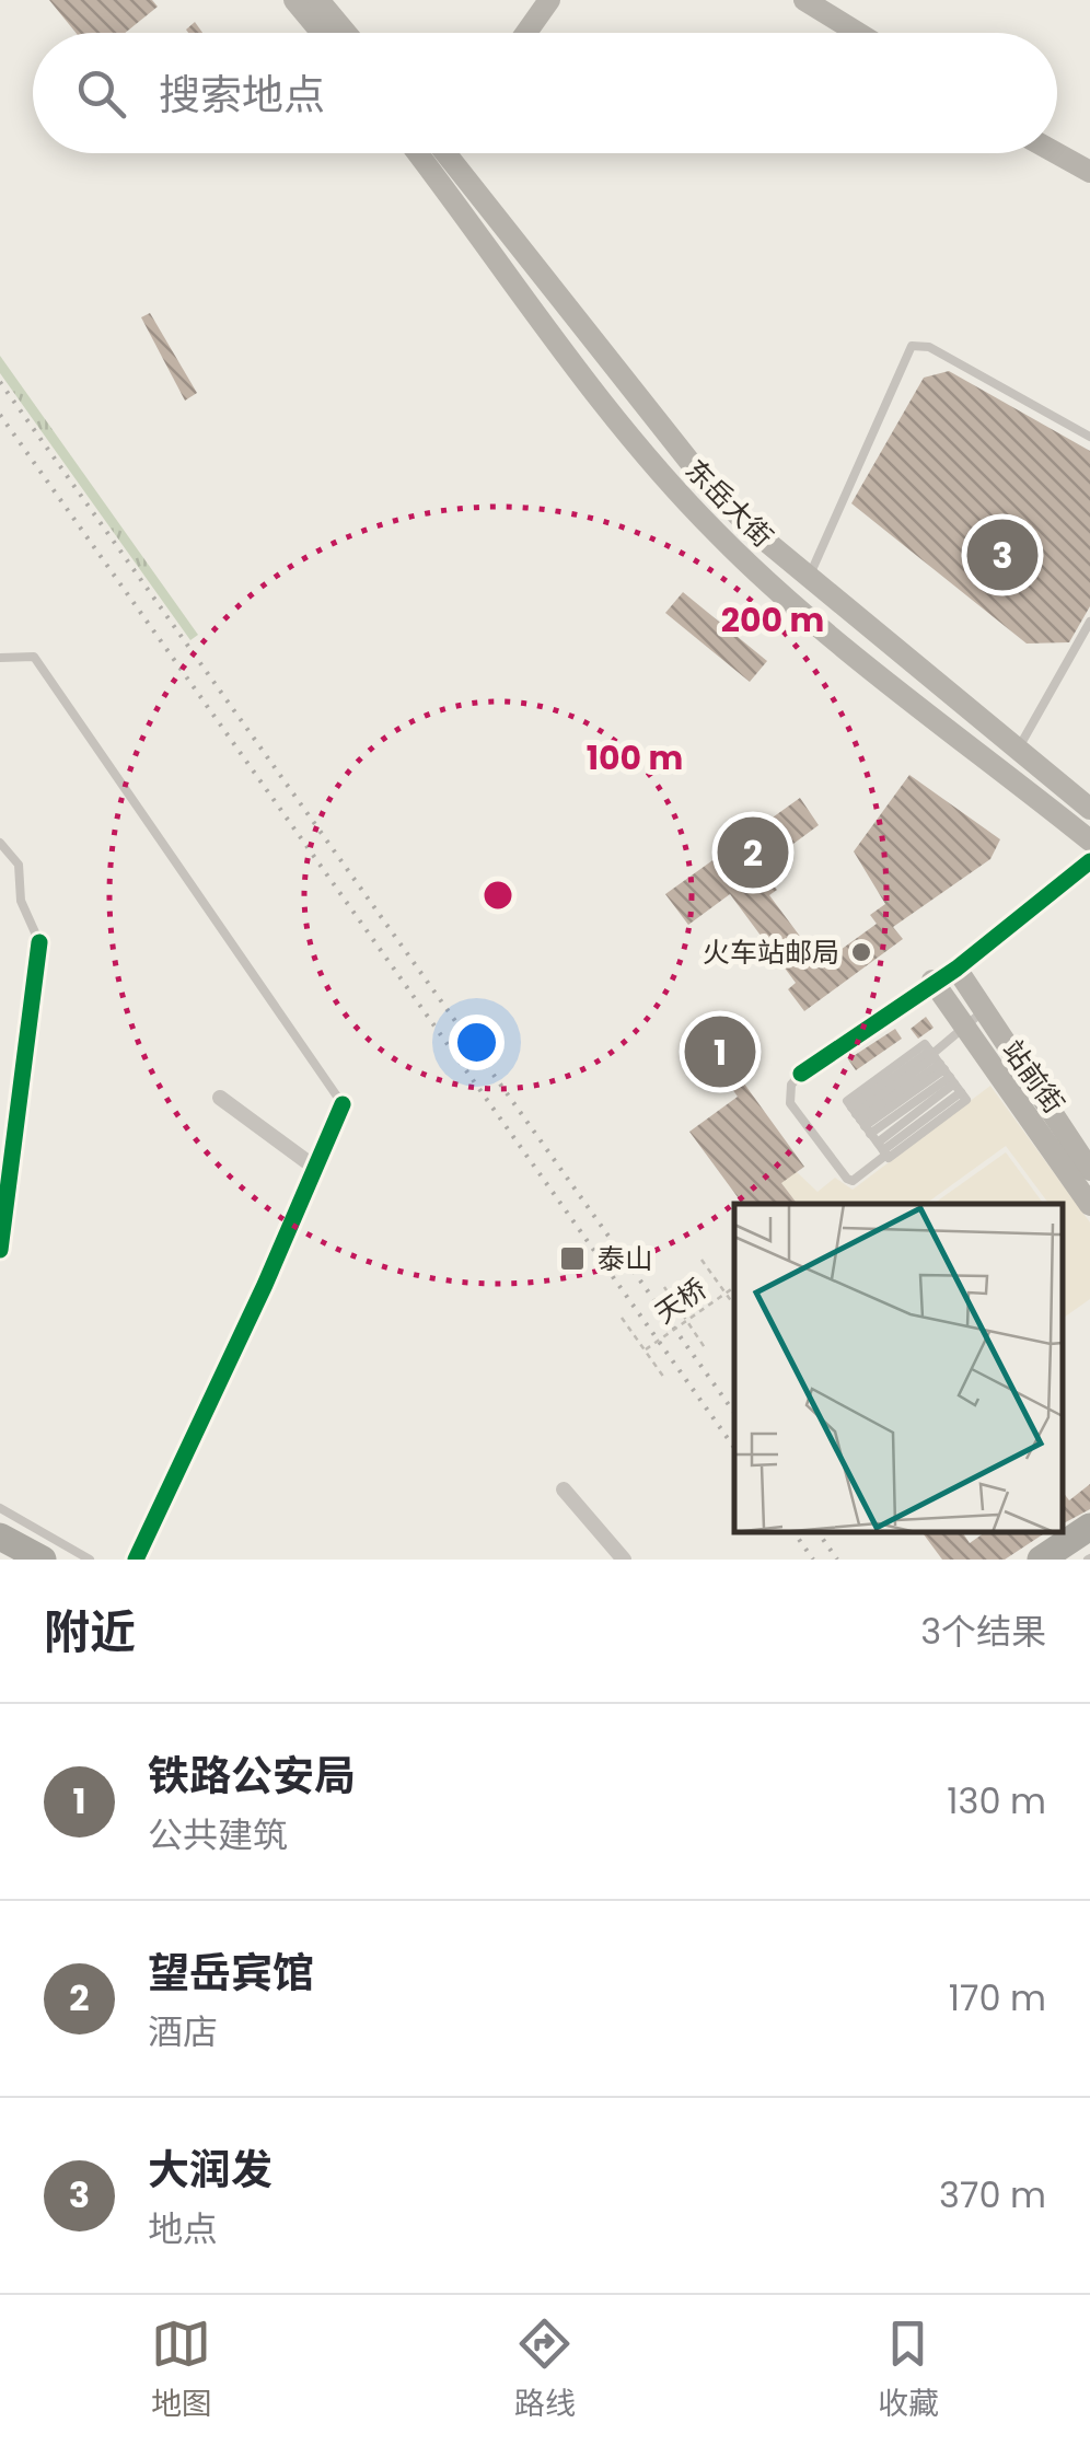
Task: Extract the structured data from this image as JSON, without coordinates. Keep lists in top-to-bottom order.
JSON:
{
  "streets": {
    "main road": ["东岳大街", "站前街"],
    "path": ["天桥"]
  },
  "places": {
    "other": ["火车站邮局"],
    "transit": ["泰山"]
  },
  "page": {
    "search": "搜索地点",
    "pins": ["3", "2", "1"],
    "heading": ["附近", "3个结果"],
    "list": [
      {
        "mark": "1",
        "name": "铁路公安局",
        "note": "公共建筑",
        "value": "130 m"
      },
      {
        "mark": "2",
        "name": "望岳宾馆",
        "note": "酒店",
        "value": "170 m"
      },
      {
        "mark": "3",
        "name": "大润发",
        "note": "地点",
        "value": "370 m"
      }
    ],
    "nav": ["地图", "路线", "收藏"]
  },
  "rings": ["200 m", "100 m"]
}
